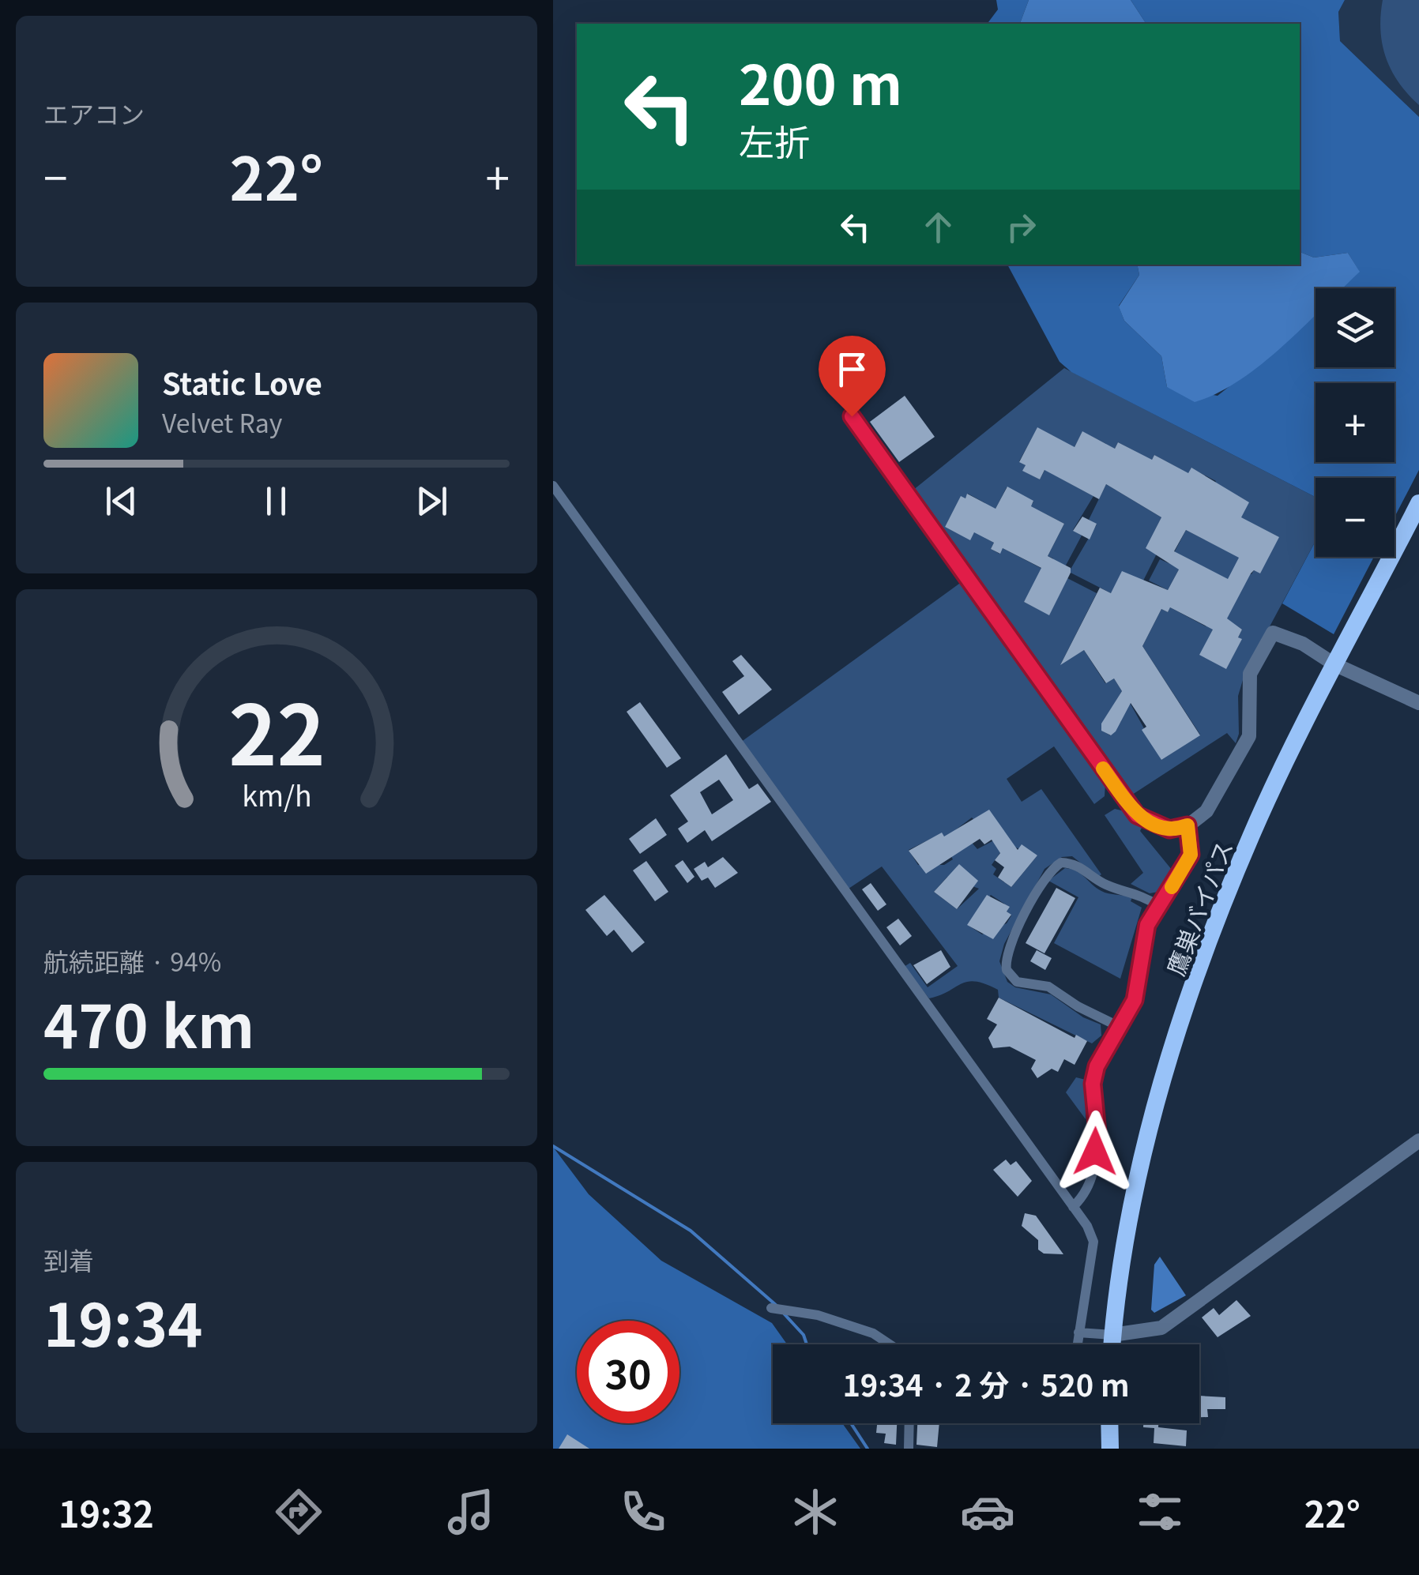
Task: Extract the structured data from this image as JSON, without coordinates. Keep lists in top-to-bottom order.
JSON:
{
  "streets": {
    "highway": ["鷹巣バイパス"]
  },
  "page": {
    "tile": [
      "エアコン",
      ["航続距離 · 94%", "470 km"],
      ["到着", "19:34"]
    ],
    "turn": ["200 m", "左折"],
    "heat": ["−", "22°", "+"],
    "map_buttons": ["+", "−"],
    "song": ["Static Love", "Velvet Ray"],
    "limit": "30",
    "trip": "19:34 · 2 分 · 520 m",
    "tabs": ["19:32", "22°"],
    "gauge": ["22", "km/h"]
  }
}
